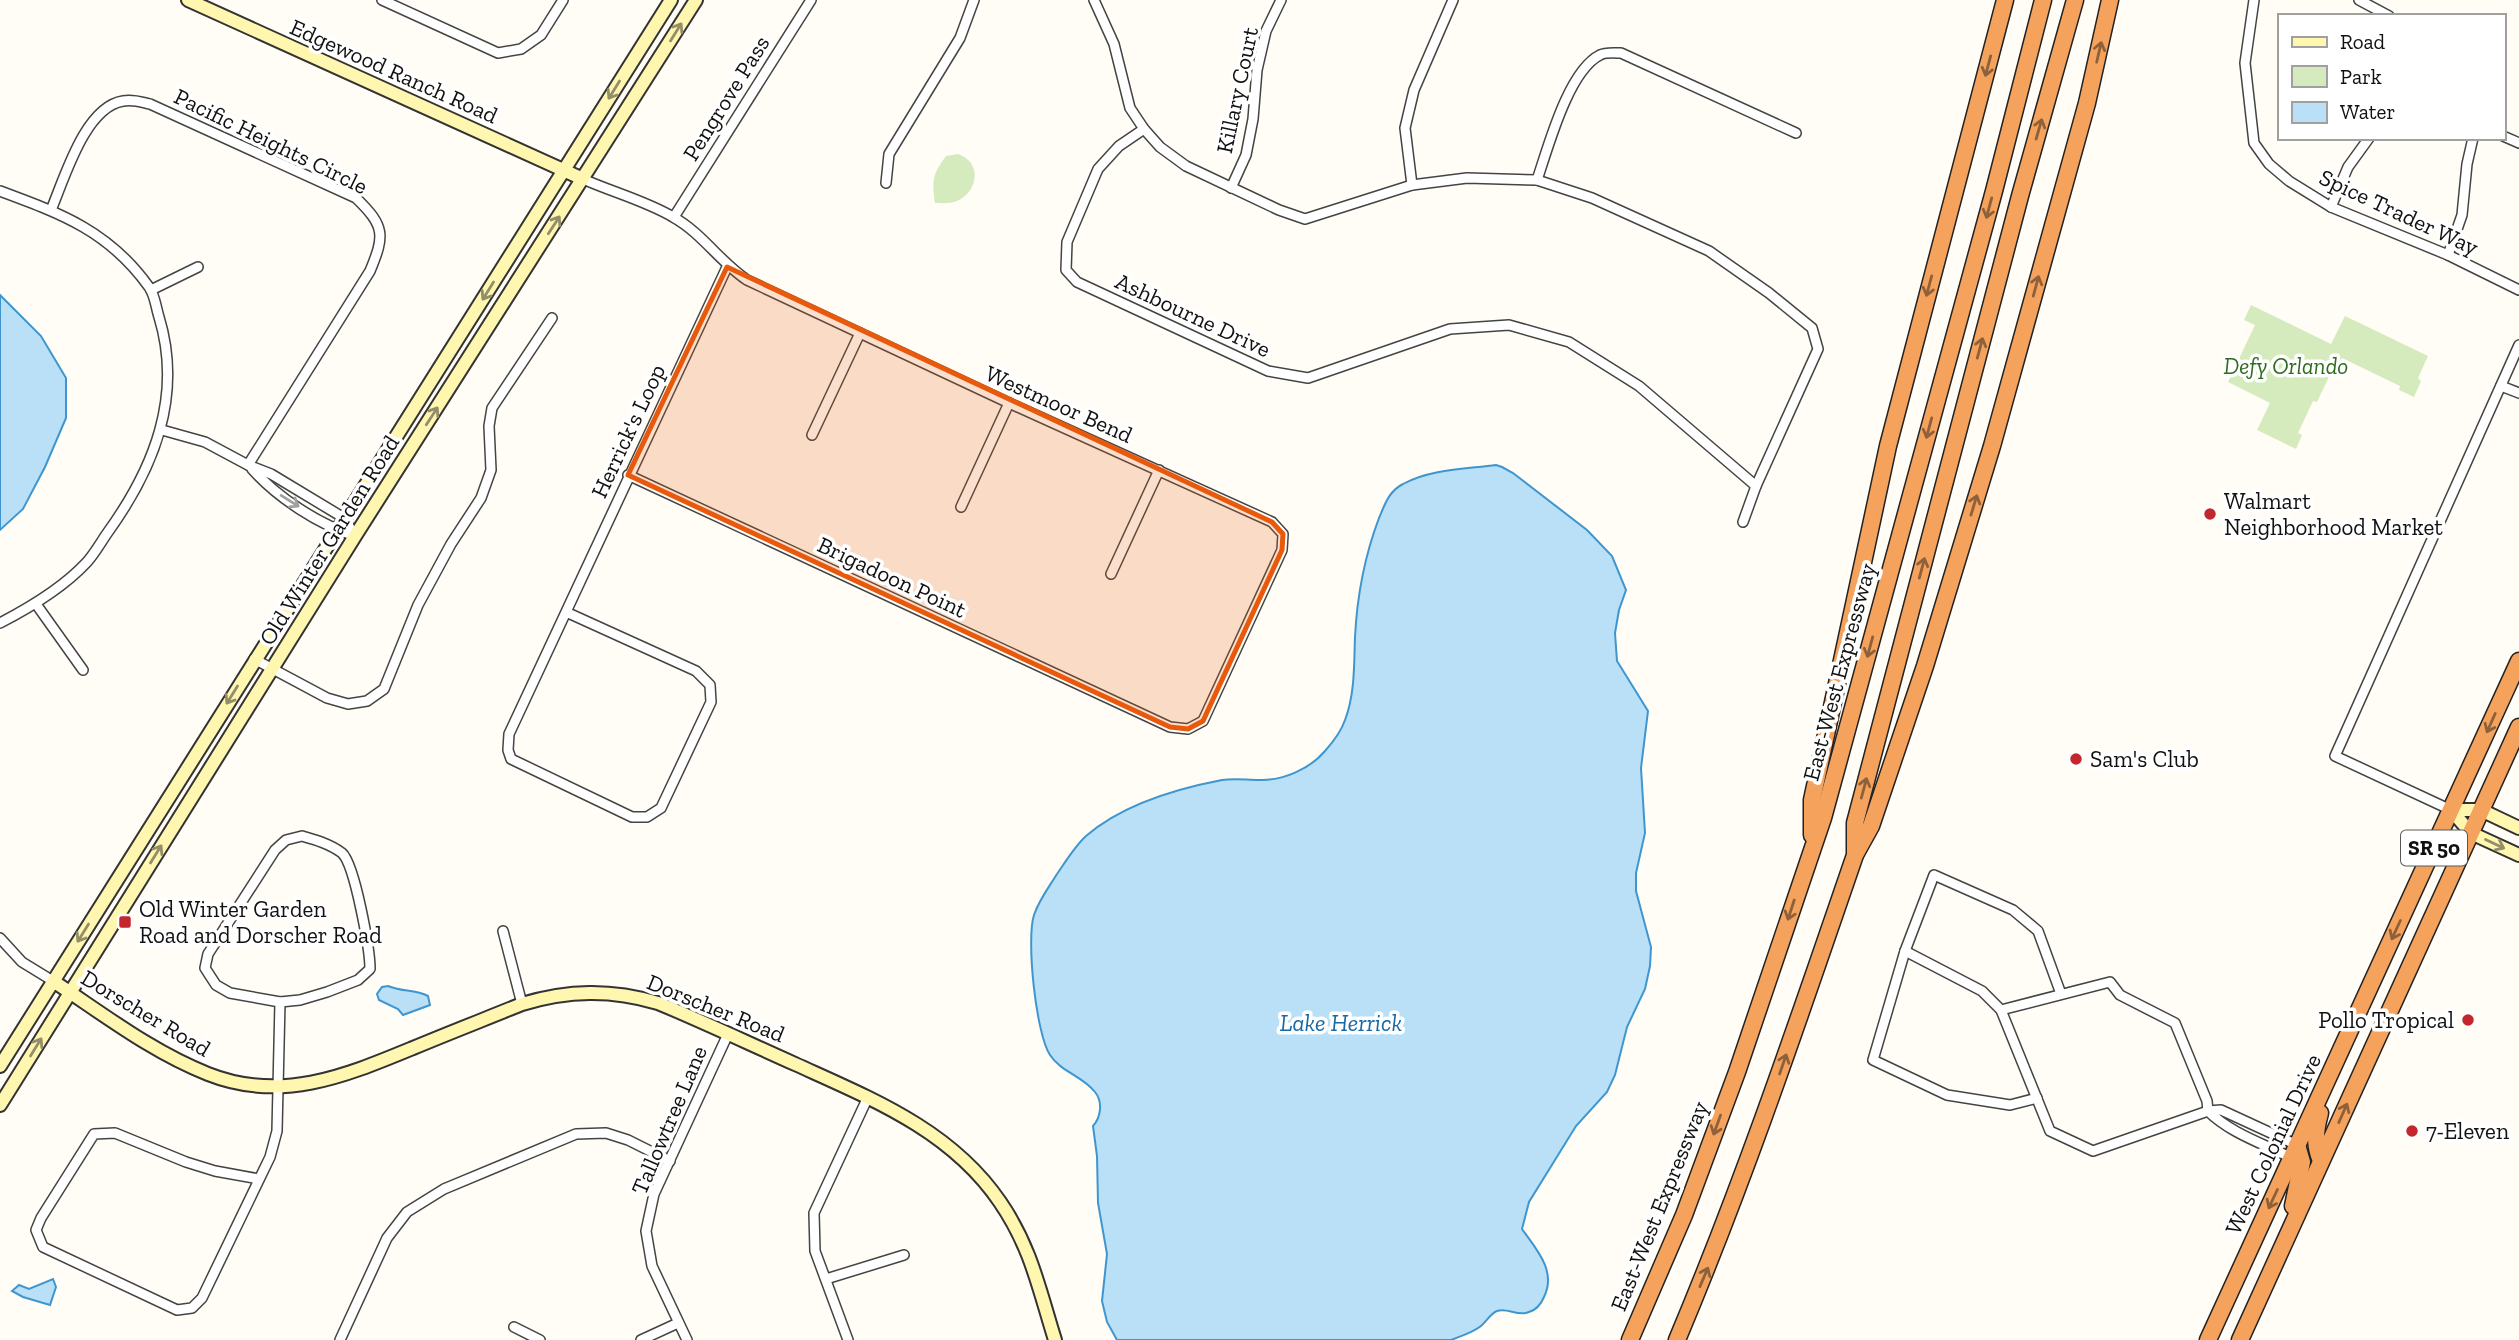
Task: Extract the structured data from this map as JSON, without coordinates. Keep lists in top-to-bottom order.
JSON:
{
  "streets": {
    "highway": ["East-West Expressway", "SR 50", "West Colonial Drive"],
    "main road": ["Edgewood Ranch Road", "Old Winter Garden Road", "Dorscher Road"],
    "street": [
      "Killary Court",
      "Pengrove Pass",
      "Pacific Heights Circle",
      "Spice Trader Way",
      "Ashbourne Drive",
      "Westmoor Bend",
      "Herrick's Loop",
      "Brigadoon Point",
      "Tallowtree Lane"
    ]
  },
  "crossings": [
    ["Edgewood Ranch Road", "Westmoor Bend"],
    ["Edgewood Ranch Road", "Old Winter Garden Road"],
    ["Pengrove Pass", "Westmoor Bend"],
    ["Westmoor Bend", "Herrick's Loop"],
    ["Westmoor Bend", "Old Winter Garden Road"],
    ["Westmoor Bend", "Brigadoon Point"],
    ["Herrick's Loop", "Brigadoon Point"],
    ["Old Winter Garden Road", "Dorscher Road"],
    ["Dorscher Road", "Tallowtree Lane"]
  ],
  "water": ["Lake Herrick"],
  "parks": ["Defy Orlando"],
  "places": {
    "other": [
      "Walmart Neighborhood Market",
      "Sam's Club",
      "Pollo Tropical",
      "7-Eleven"
    ],
    "transit": ["Old Winter Garden Road and Dorscher Road"]
  },
  "legend": ["Road", "Park", "Water"]
}
